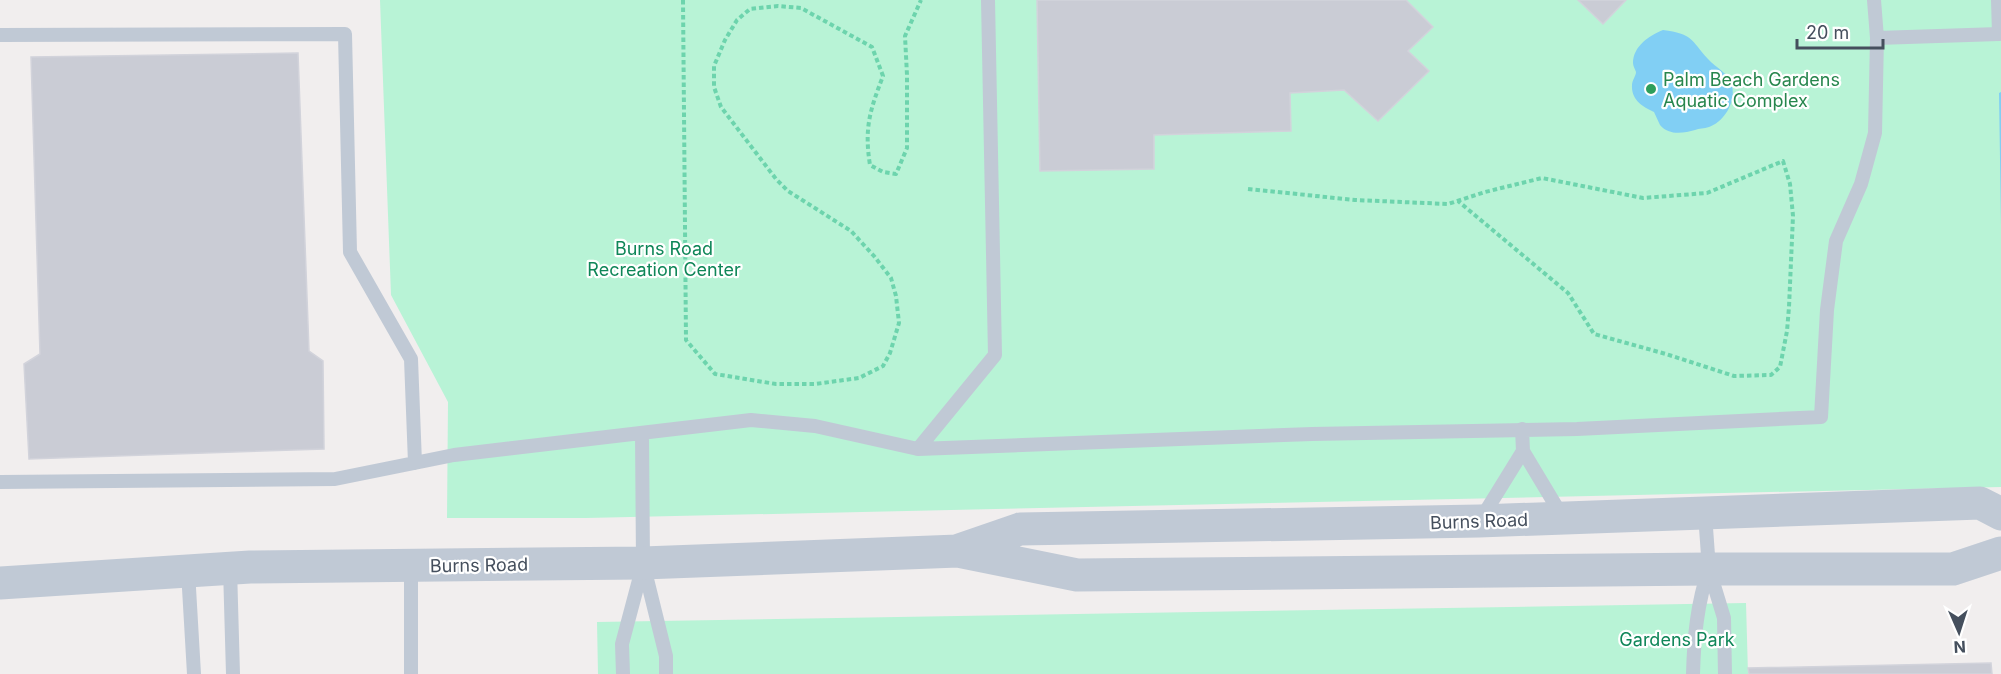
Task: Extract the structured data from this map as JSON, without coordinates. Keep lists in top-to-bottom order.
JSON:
{
  "streets": {
    "street": ["Burns Road"]
  },
  "parks": ["Burns Road Recreation Center", "Gardens Park"],
  "places": ["Palm Beach Gardens Aquatic Complex"],
  "scale_bar": "20 m",
  "north": "bottom"
}
